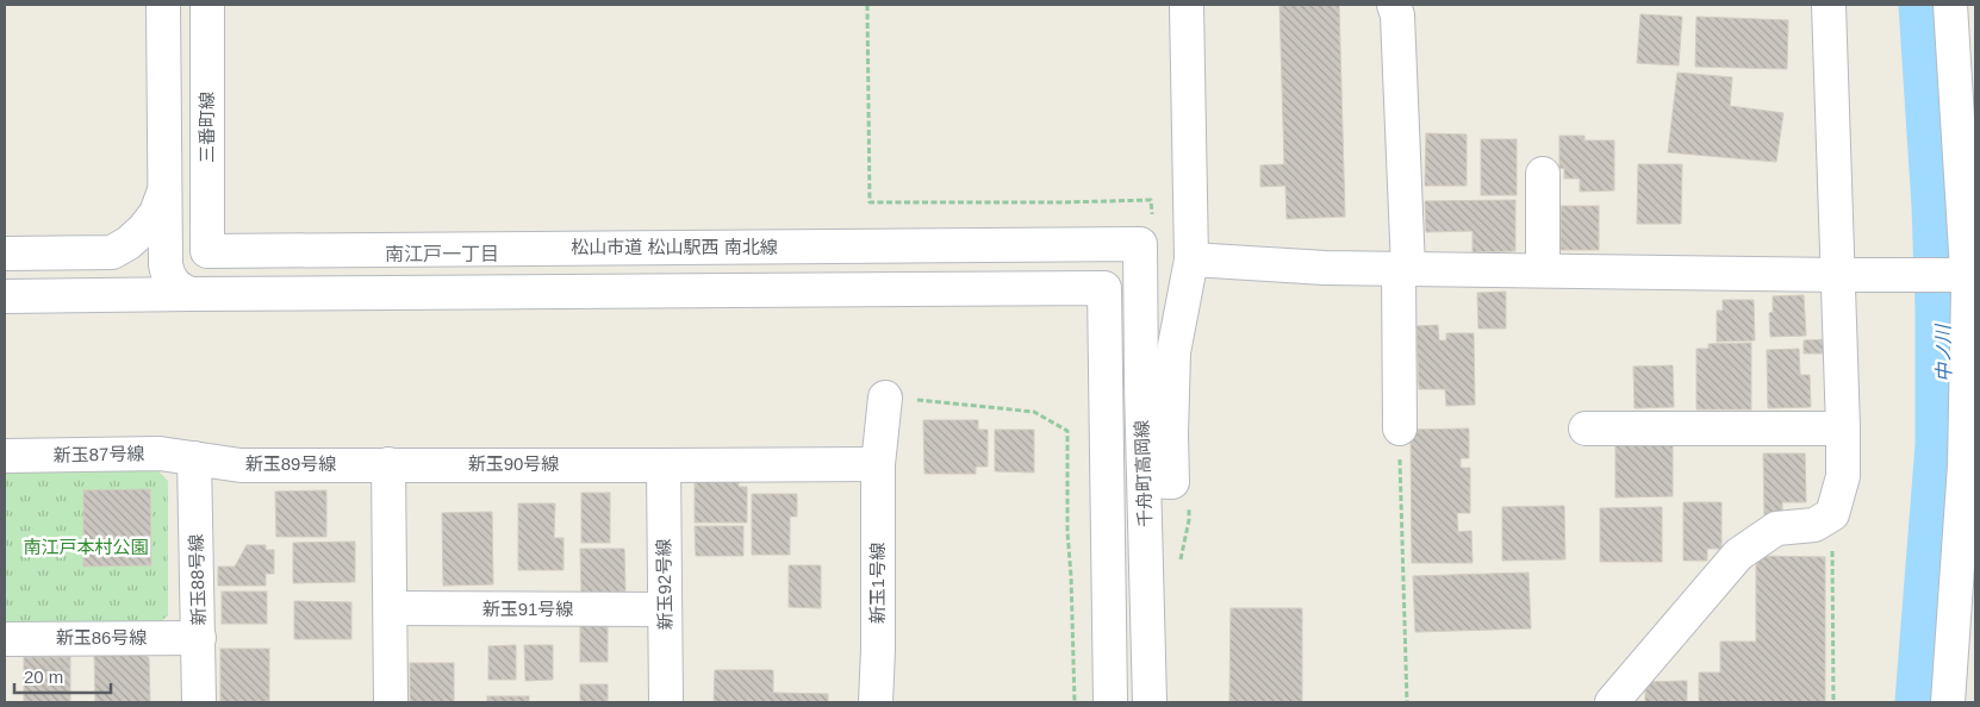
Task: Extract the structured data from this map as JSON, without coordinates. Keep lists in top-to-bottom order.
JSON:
{
  "streets": {
    "street": [
      "三番町線",
      "松山市道 松山駅西 南北線",
      "新玉87号線",
      "新玉89号線",
      "新玉90号線",
      "千舟町高岡線",
      "新玉88号線",
      "新玉1号線",
      "新玉92号線",
      "新玉91号線",
      "新玉86号線"
    ]
  },
  "crossings": [
    ["三番町線", "松山市道 松山駅西 南北線"],
    ["松山市道 松山駅西 南北線", "千舟町高岡線"],
    ["新玉87号線", "新玉89号線"],
    ["新玉87号線", "新玉88号線"],
    ["新玉89号線", "新玉90号線"],
    ["新玉89号線", "新玉88号線"],
    ["新玉90号線", "新玉1号線"],
    ["新玉90号線", "新玉92号線"],
    ["新玉88号線", "新玉86号線"],
    ["新玉92号線", "新玉91号線"]
  ],
  "districts": ["南江戸一丁目"],
  "water": ["中ノ川"],
  "parks": ["南江戸本村公園"],
  "scale_bar": "20 m"
}
